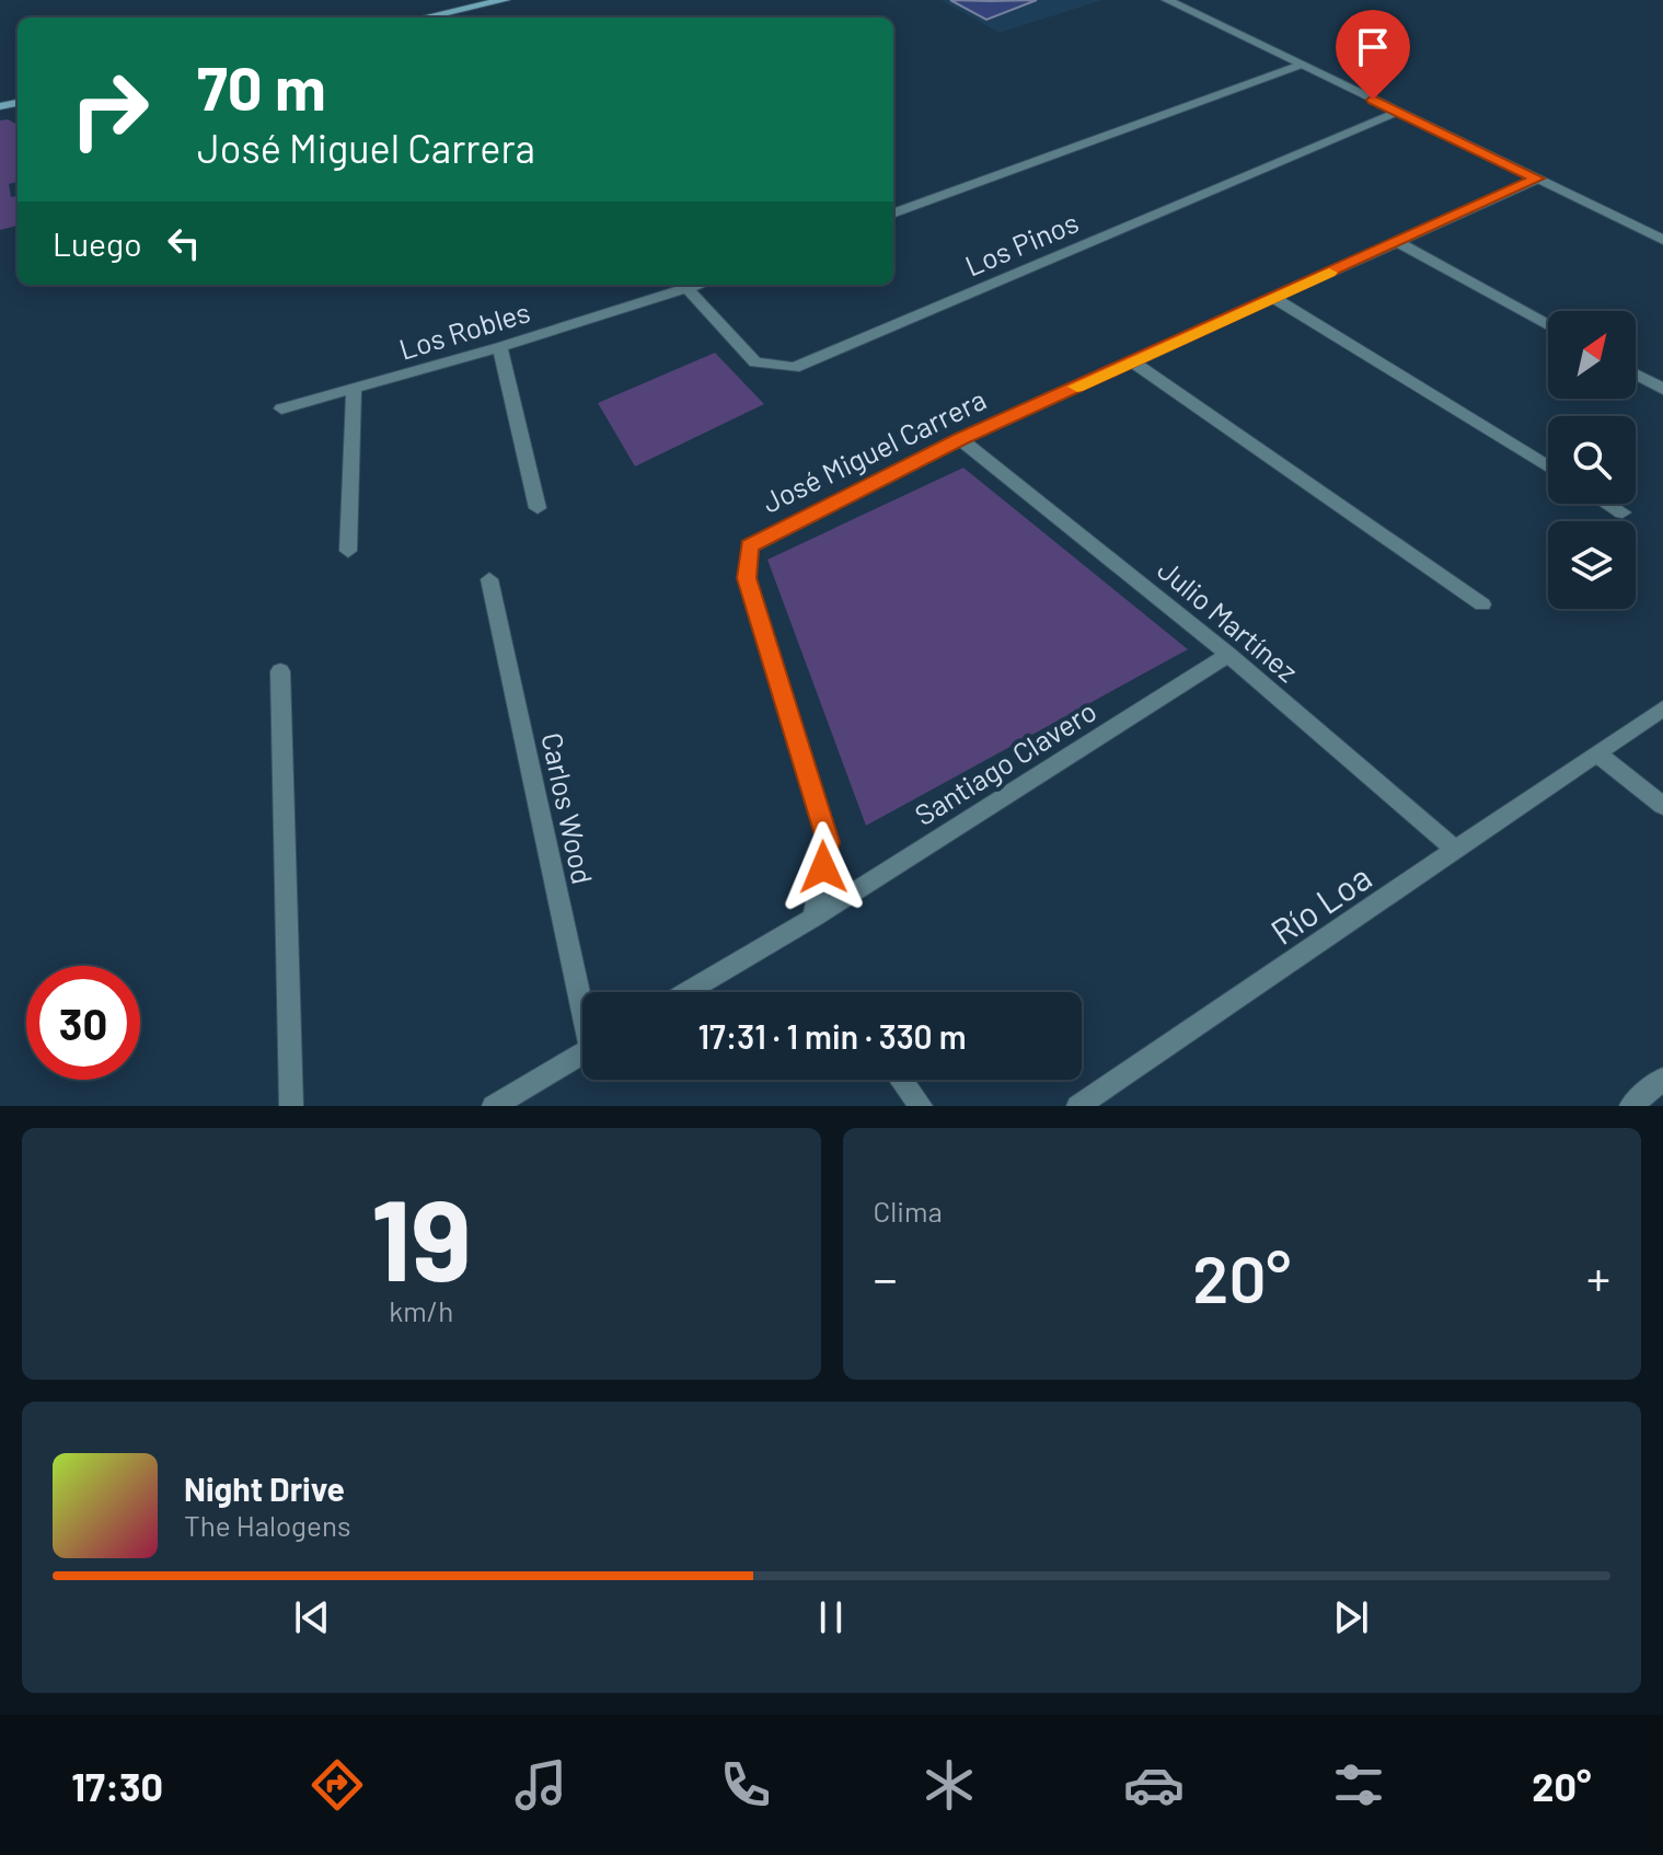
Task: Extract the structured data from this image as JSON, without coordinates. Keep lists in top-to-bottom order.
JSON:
{
  "streets": {
    "street": [
      "Los Pinos",
      "Los Robles",
      "José Miguel Carrera",
      "Julio Martínez",
      "Santiago Clavero",
      "Carlos Wood",
      "Río Loa"
    ]
  },
  "crossings": [
    ["Los Pinos", "Los Robles"],
    ["José Miguel Carrera", "Julio Martínez"],
    ["José Miguel Carrera", "Santiago Clavero"],
    ["Julio Martínez", "Santiago Clavero"],
    ["Julio Martínez", "Río Loa"]
  ],
  "north": "top right",
  "page": {
    "turn": ["70 m", "José Miguel Carrera"],
    "then": "Luego",
    "limit": "30",
    "trip": "17:31 · 1 min · 330 m",
    "tile": [
      ["19", "km/h"],
      "Clima"
    ],
    "heat": ["−", "20°", "+"],
    "song": ["Night Drive", "The Halogens"],
    "tabs": ["17:30", "20°"]
  }
}
